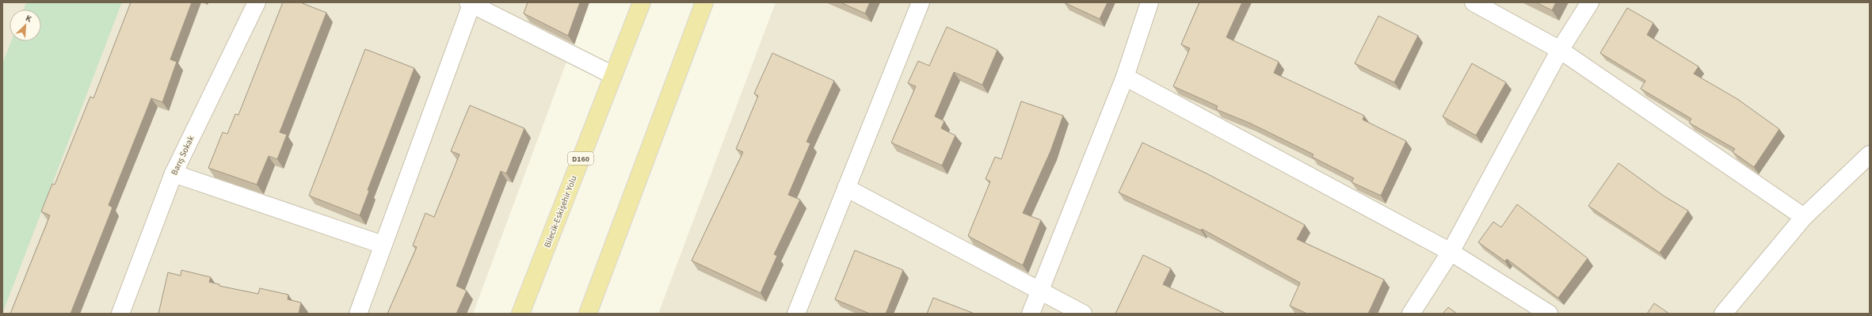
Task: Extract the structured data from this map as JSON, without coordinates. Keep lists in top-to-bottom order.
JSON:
{
  "streets": {
    "main road": ["D160", "Bilecik-Eskişehir Yolu"],
    "street": ["Barış Sokak"]
  },
  "north": "top right"
}
